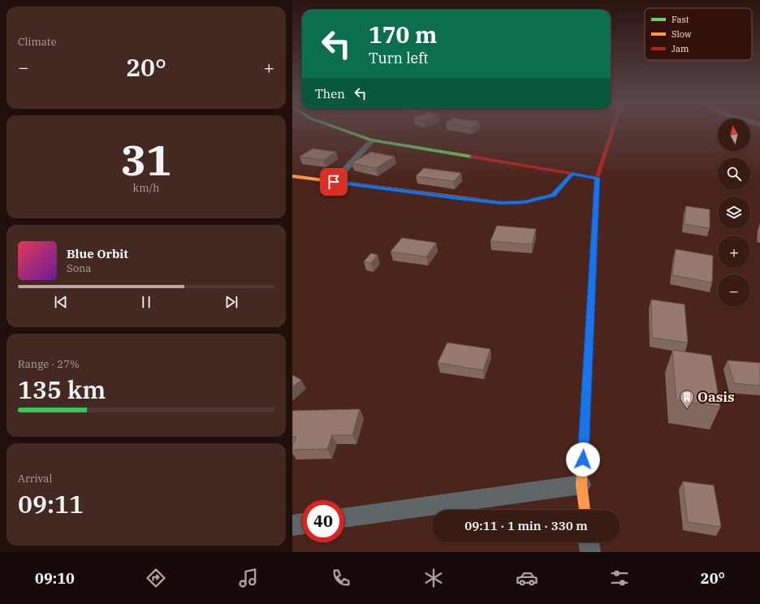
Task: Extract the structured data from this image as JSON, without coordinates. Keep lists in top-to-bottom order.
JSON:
{
  "places": {
    "building": ["Oasis"]
  },
  "legend": ["Fast", "Slow", "Jam"],
  "north": "top",
  "page": {
    "tile": [
      "Climate",
      ["31", "km/h"],
      ["Range · 27%", "135 km"],
      ["Arrival", "09:11"]
    ],
    "turn": ["170 m", "Turn left"],
    "heat": ["−", "20°", "+"],
    "then": "Then",
    "map_buttons": ["+", "−"],
    "song": ["Blue Orbit", "Sona"],
    "limit": "40",
    "trip": "09:11 · 1 min · 330 m",
    "tabs": ["09:10", "20°"]
  }
}
